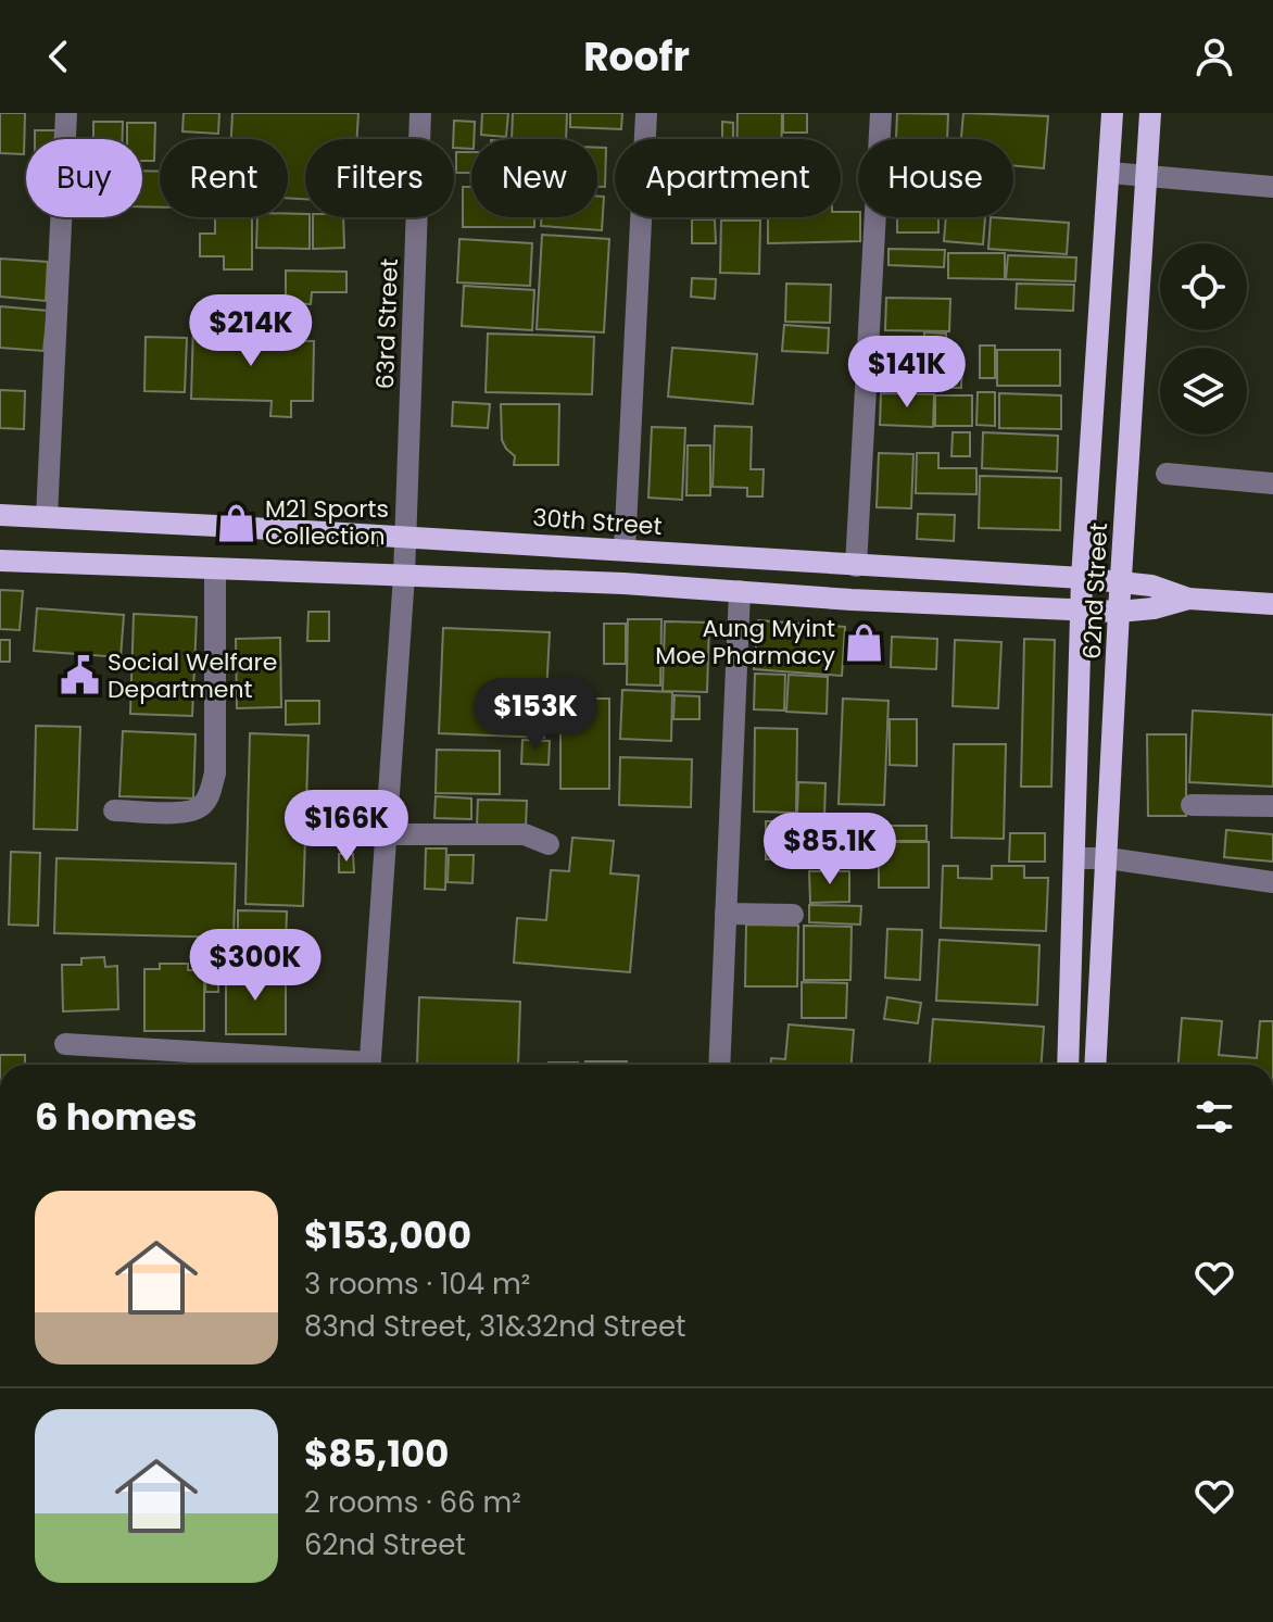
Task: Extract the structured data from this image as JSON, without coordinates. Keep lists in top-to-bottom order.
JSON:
{
  "streets": {
    "main road": ["30th Street", "62nd Street"],
    "street": ["63rd Street"]
  },
  "crossings": [
    ["63rd Street", "30th Street"],
    ["30th Street", "62nd Street"]
  ],
  "places": {
    "shop": ["M21 Sports Collection", "Aung Myint Moe Pharmacy"],
    "public building": ["Social Welfare Department"]
  },
  "page": {
    "header": "Roofr",
    "chip": [
      "Buy",
      "Rent",
      "Filters",
      "New",
      "Apartment",
      "House"
    ],
    "price": [
      "$214K",
      "$141K",
      "$153K",
      "$166K",
      "$85.1K",
      "$300K"
    ],
    "heading": "6 homes",
    "list": [
      {
        "name": "$153,000",
        "note": "3 rooms · 104 m² · 83nd Street, 31&32nd Street"
      },
      {
        "name": "$85,100",
        "note": "2 rooms · 66 m² · 62nd Street"
      }
    ]
  }
}
